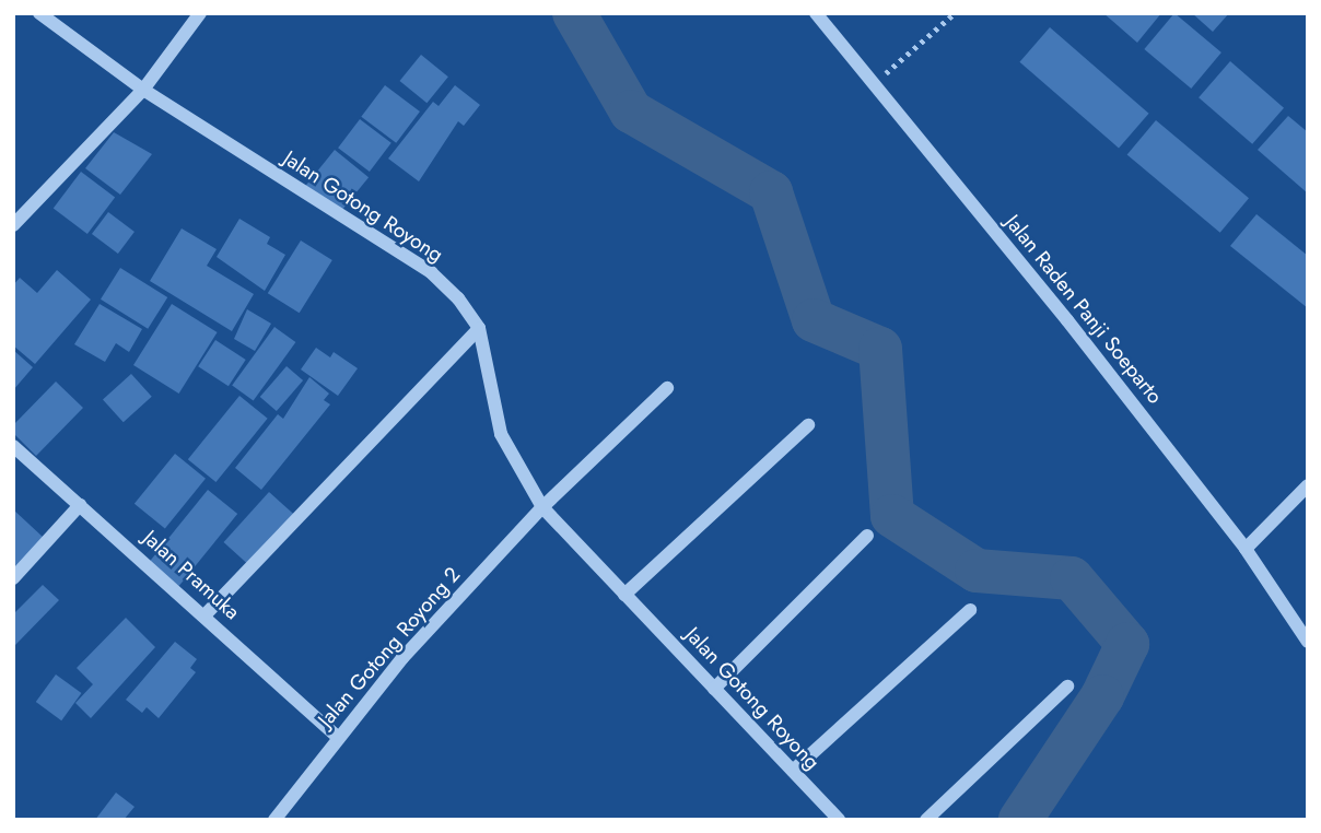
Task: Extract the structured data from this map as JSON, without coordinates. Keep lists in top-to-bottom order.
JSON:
{
  "streets": {
    "street": [
      "Jalan Gotong Royong",
      "Jalan Raden Panji Soeparto",
      "Jalan Pramuka",
      "Jalan Gotong Royong 2"
    ]
  },
  "crossings": [
    ["Jalan Gotong Royong", "Jalan Gotong Royong 2"],
    ["Jalan Pramuka", "Jalan Gotong Royong 2"]
  ]
}
